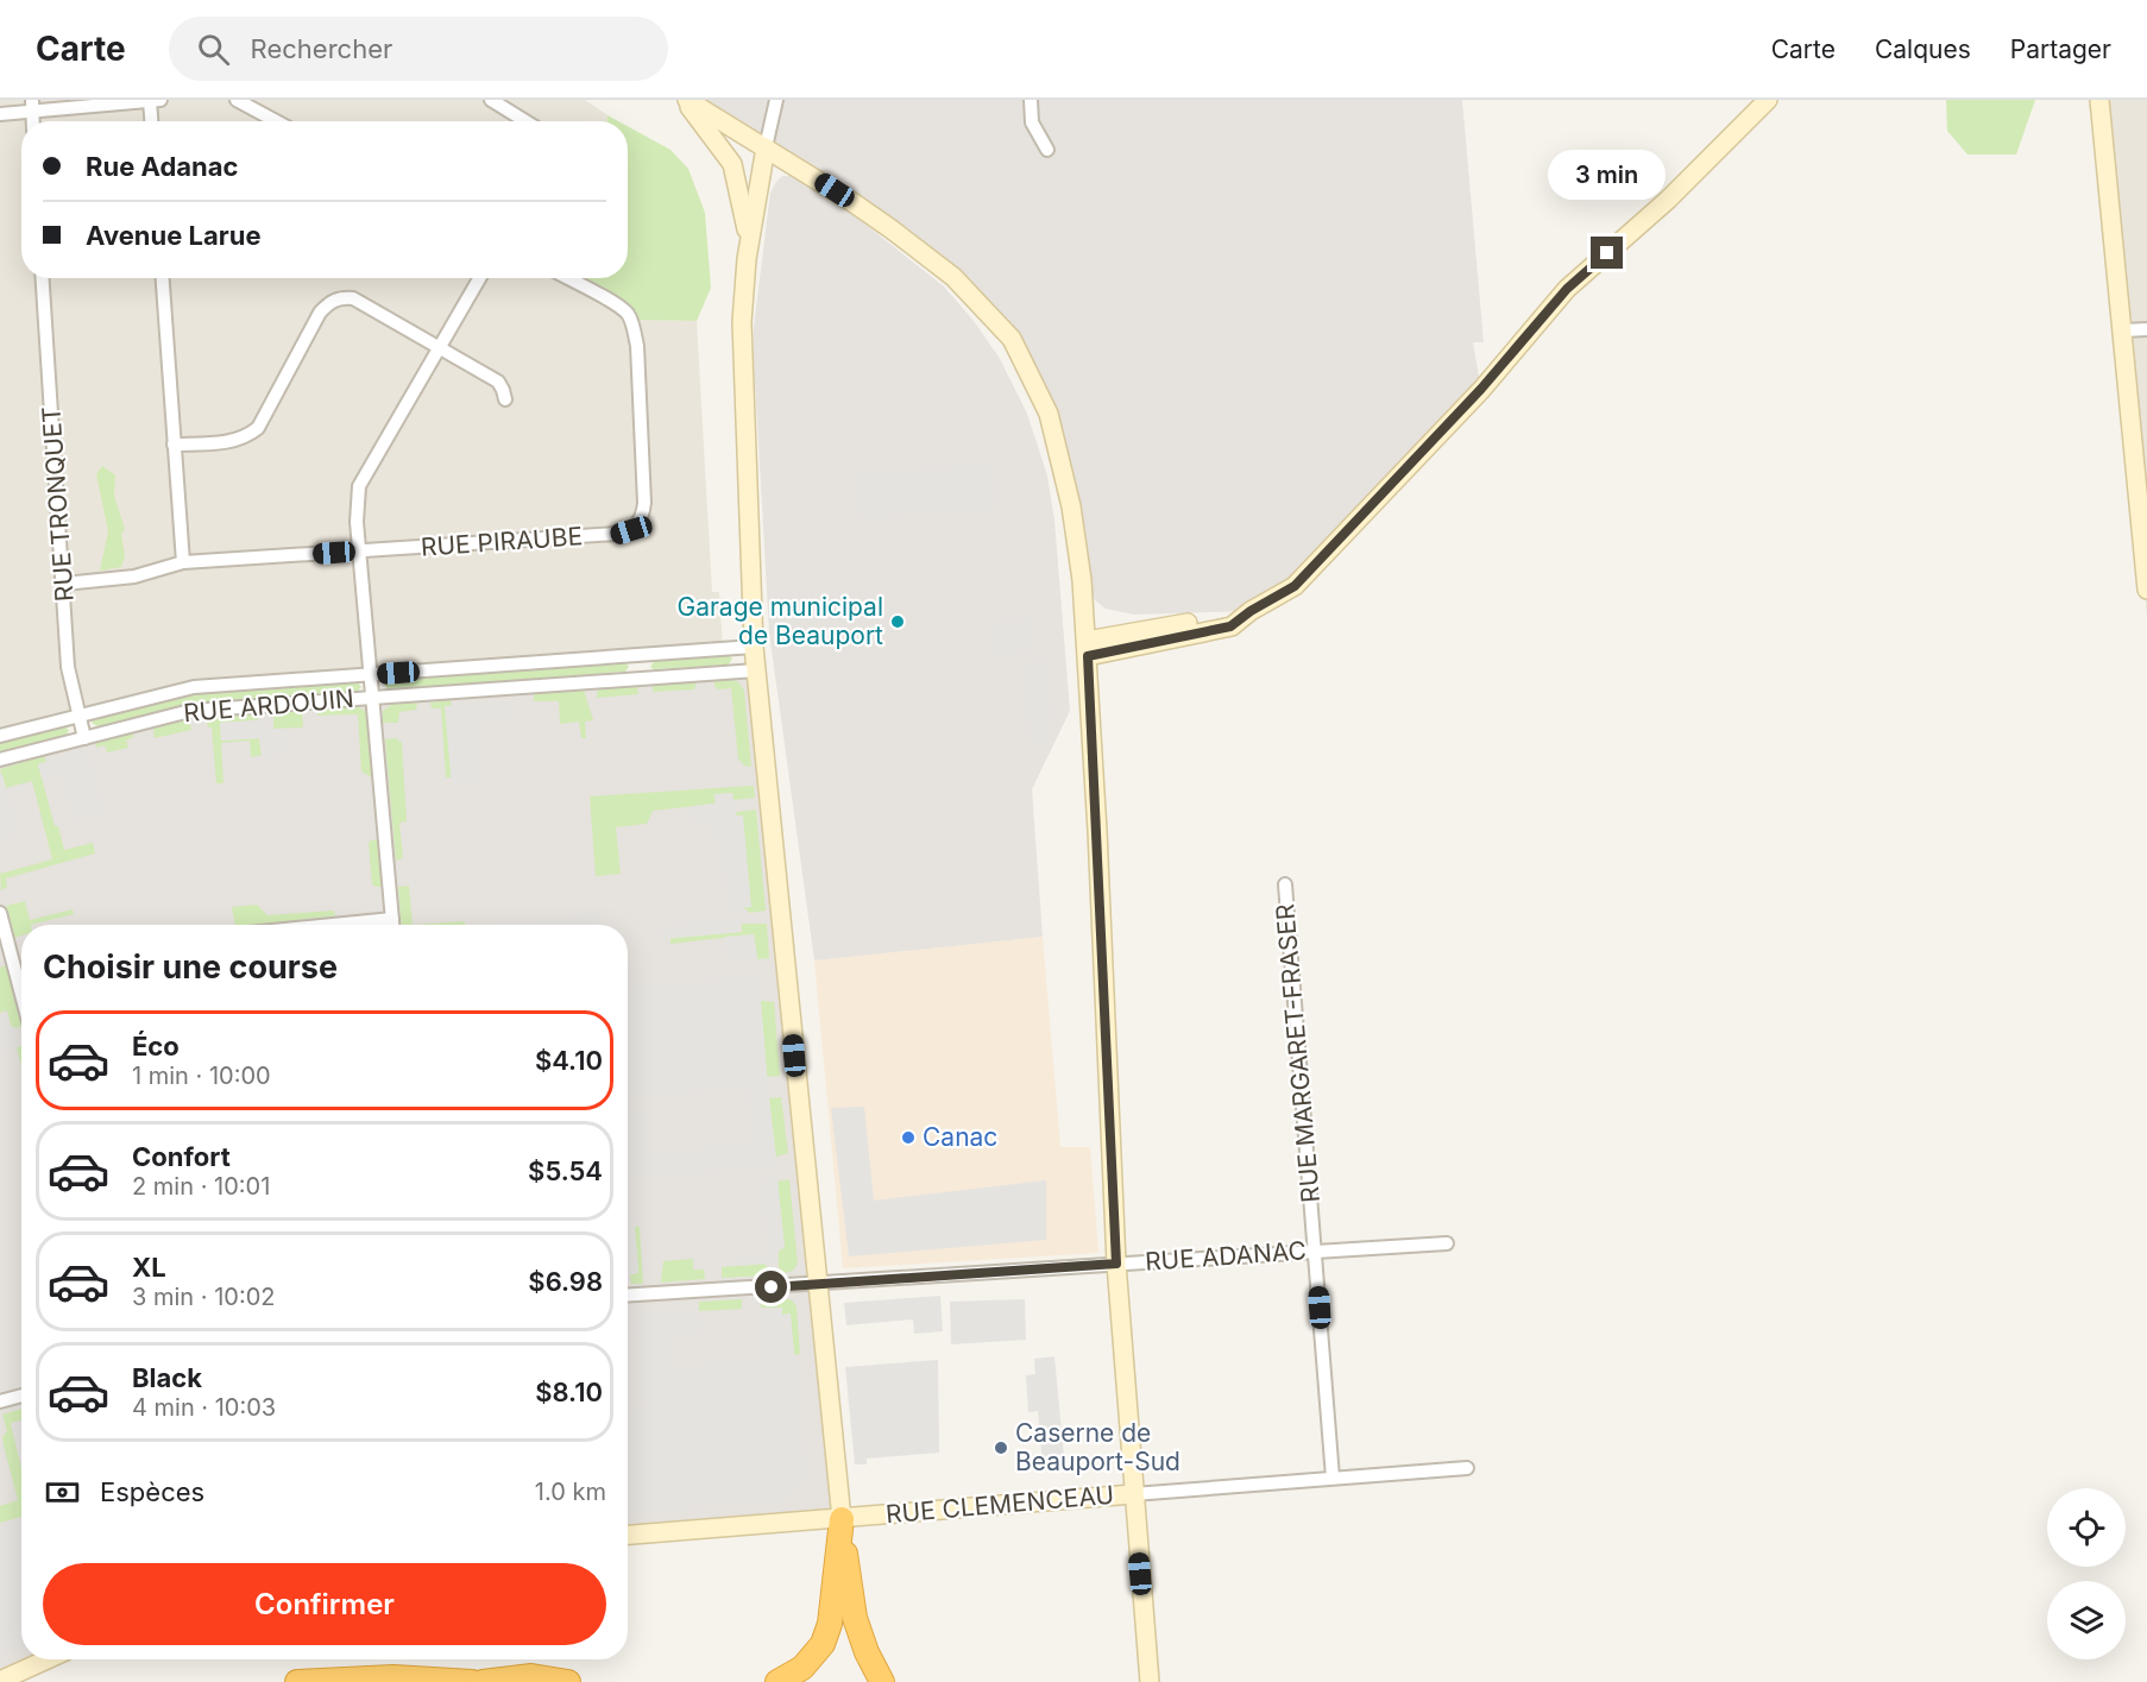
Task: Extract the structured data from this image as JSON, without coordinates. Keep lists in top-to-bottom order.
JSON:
{
  "streets": {
    "street": [
      "RUE TRONQUET",
      "RUE PIRAUBE",
      "RUE ARDOUIN",
      "RUE MARGARET-FRASER",
      "RUE ADANAC",
      "RUE CLEMENCEAU"
    ]
  },
  "crossings": [
    ["RUE TRONQUET", "RUE PIRAUBE"],
    ["RUE TRONQUET", "RUE ARDOUIN"],
    ["RUE MARGARET-FRASER", "RUE ADANAC"],
    ["RUE MARGARET-FRASER", "RUE CLEMENCEAU"]
  ],
  "places": ["Garage municipal de Beauport", "Canac", "Caserne de Beauport-Sud"],
  "page": {
    "header": "Carte",
    "search": "Rechercher",
    "nav": ["Carte", "Calques", "Partager"],
    "banner": ["Rue Adanac", "Avenue Larue"],
    "bubble": "3 min",
    "heading": "Choisir une course",
    "list": [
      {
        "name": "Éco",
        "note": "1 min · 10:00",
        "value": "$4.10"
      },
      {
        "name": "Confort",
        "note": "2 min · 10:01",
        "value": "$5.54"
      },
      {
        "name": "XL",
        "note": "3 min · 10:02",
        "value": "$6.98"
      },
      {
        "name": "Black",
        "note": "4 min · 10:03",
        "value": "$8.10"
      }
    ],
    "pay": ["Espèces", "1.0 km"],
    "buttons": "Confirmer"
  }
}
